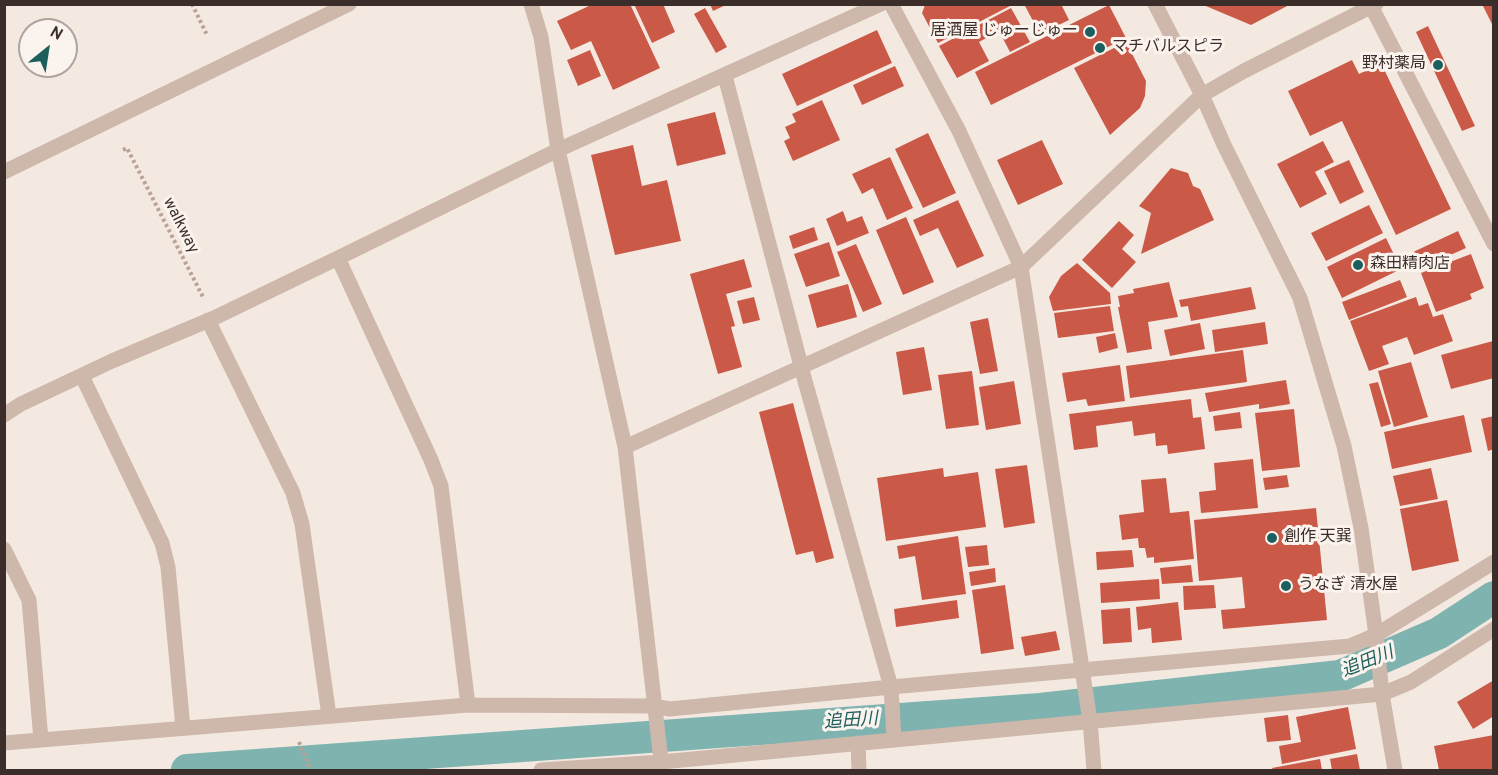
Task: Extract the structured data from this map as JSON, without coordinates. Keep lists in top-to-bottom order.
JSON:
{
  "streets": {
    "path": ["walkway"]
  },
  "water": ["追田川"],
  "places": [
    "居酒屋 じゅーじゅー",
    "マチバルスピラ",
    "野村薬局",
    "森田精肉店",
    "創作 天巽",
    "うなぎ 清水屋"
  ],
  "north": "top right"
}
